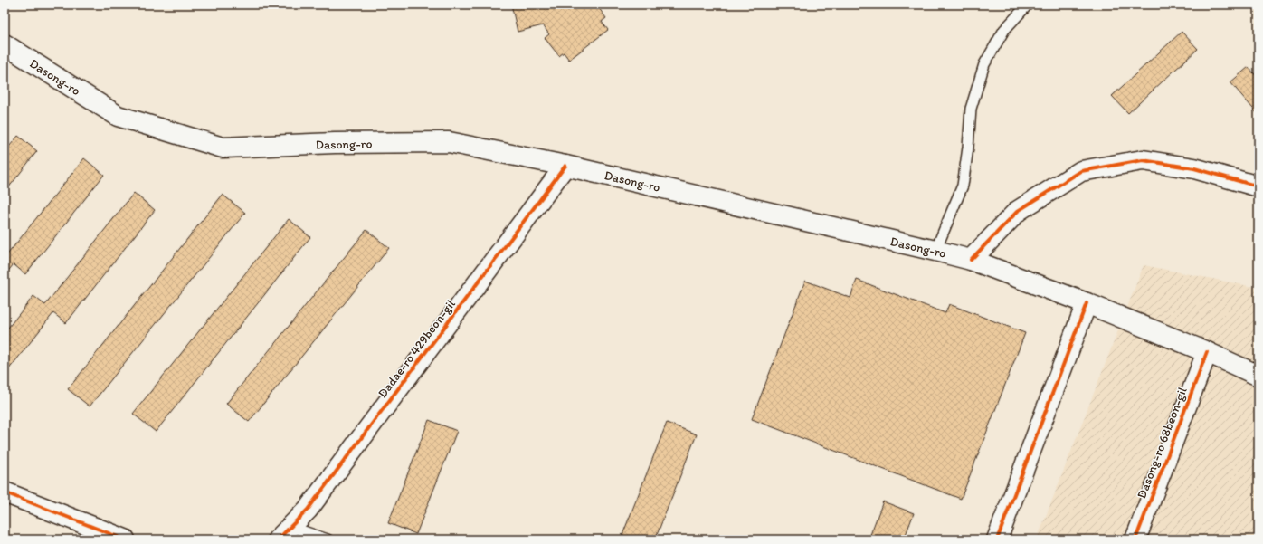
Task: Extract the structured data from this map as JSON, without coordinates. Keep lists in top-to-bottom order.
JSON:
{
  "streets": {
    "street": ["Dasong-ro", "Dadae-ro 429beon-gil", "Dasong-ro 68beon-gil"]
  },
  "crossings": [
    ["Dasong-ro", "Dadae-ro 429beon-gil"],
    ["Dasong-ro", "Dasong-ro 68beon-gil"]
  ]
}
